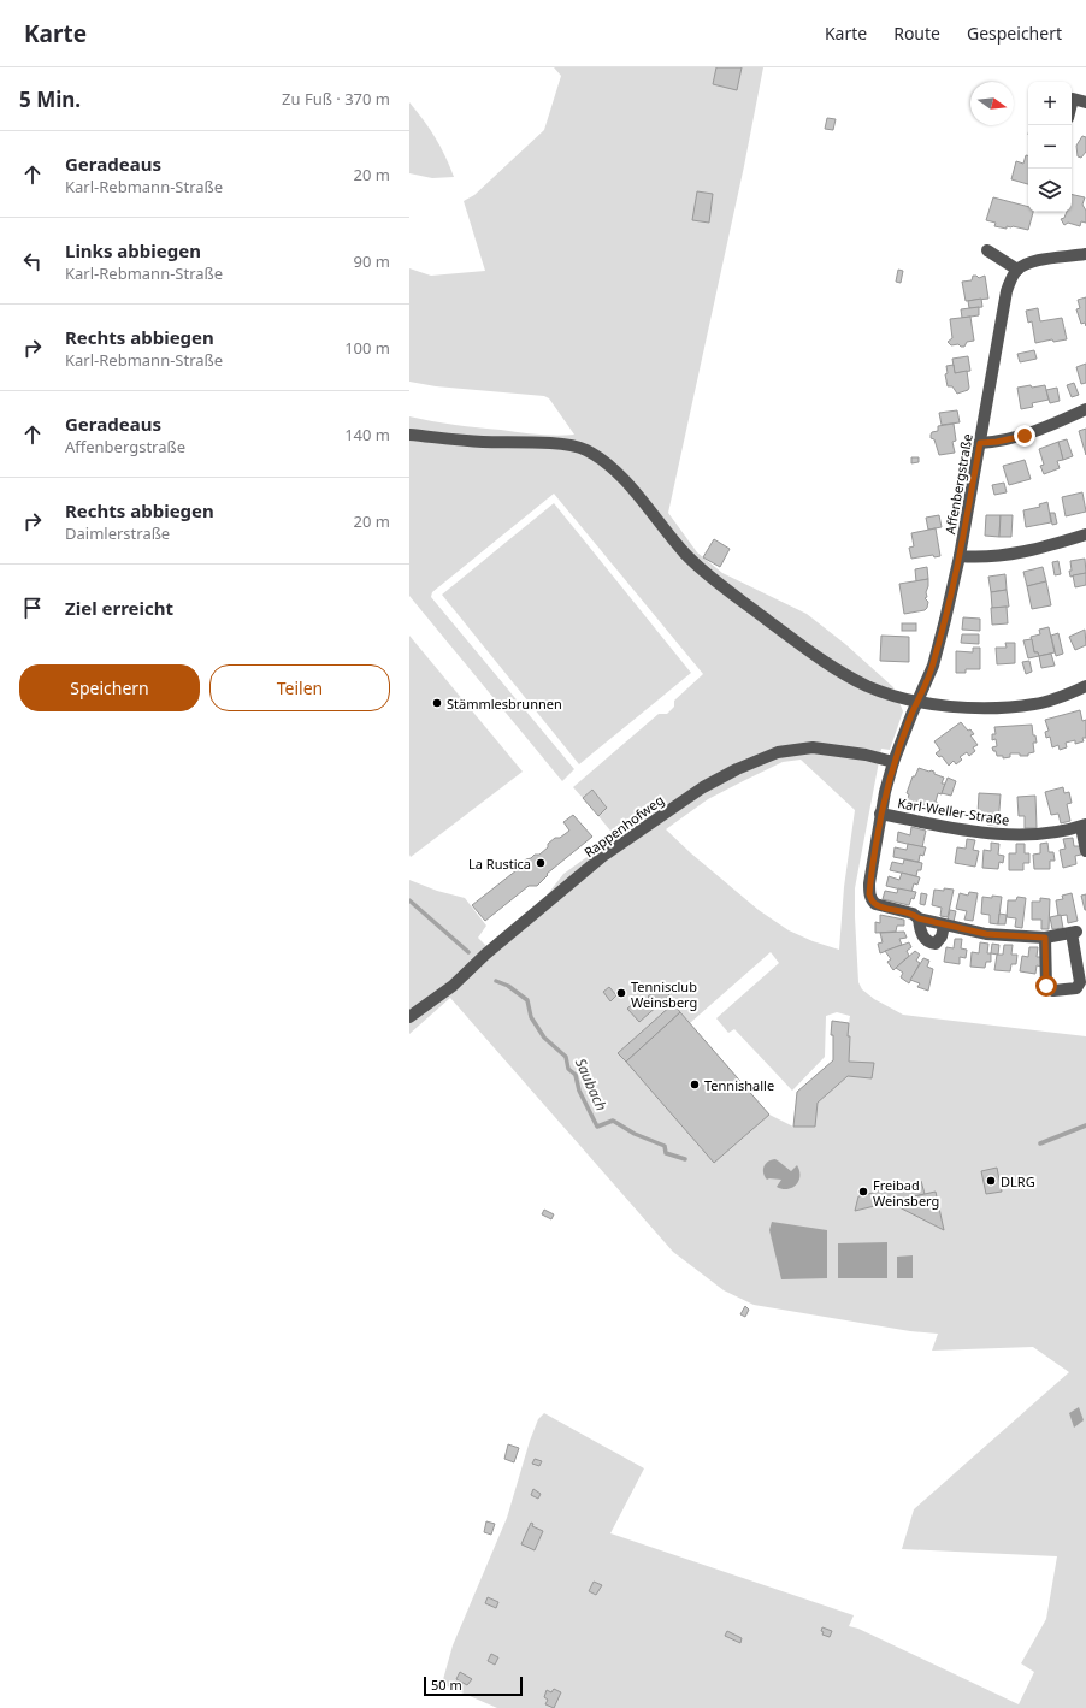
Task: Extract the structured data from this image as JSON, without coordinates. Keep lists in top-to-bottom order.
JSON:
{
  "streets": {
    "street": ["Affenbergstraße", "Karl-Weller-Straße", "Rappenhofweg"]
  },
  "crossings": [
    ["Affenbergstraße", "Karl-Weller-Straße"],
    ["Affenbergstraße", "Rappenhofweg"]
  ],
  "water": ["Saubach"],
  "places": [
    "Stämmlesbrunnen",
    "La Rustica",
    "Tennisclub Weinsberg",
    "Tennishalle",
    "DLRG",
    "Freibad Weinsberg"
  ],
  "scale_bar": "50 m",
  "north": "right",
  "page": {
    "header": "Karte",
    "nav": ["Karte", "Route", "Gespeichert"],
    "heading": ["5 Min.", "Zu Fuß · 370 m"],
    "map_buttons": ["+", "−"],
    "list": [
      ["Geradeaus", "Karl-Rebmann-Straße", "20 m"],
      ["Links abbiegen", "Karl-Rebmann-Straße", "90 m"],
      ["Rechts abbiegen", "Karl-Rebmann-Straße", "100 m"],
      ["Geradeaus", "Affenbergstraße", "140 m"],
      ["Rechts abbiegen", "Daimlerstraße", "20 m"],
      "Ziel erreicht"
    ],
    "buttons": ["Speichern", "Teilen"],
    "scale": "50 m"
  }
}
